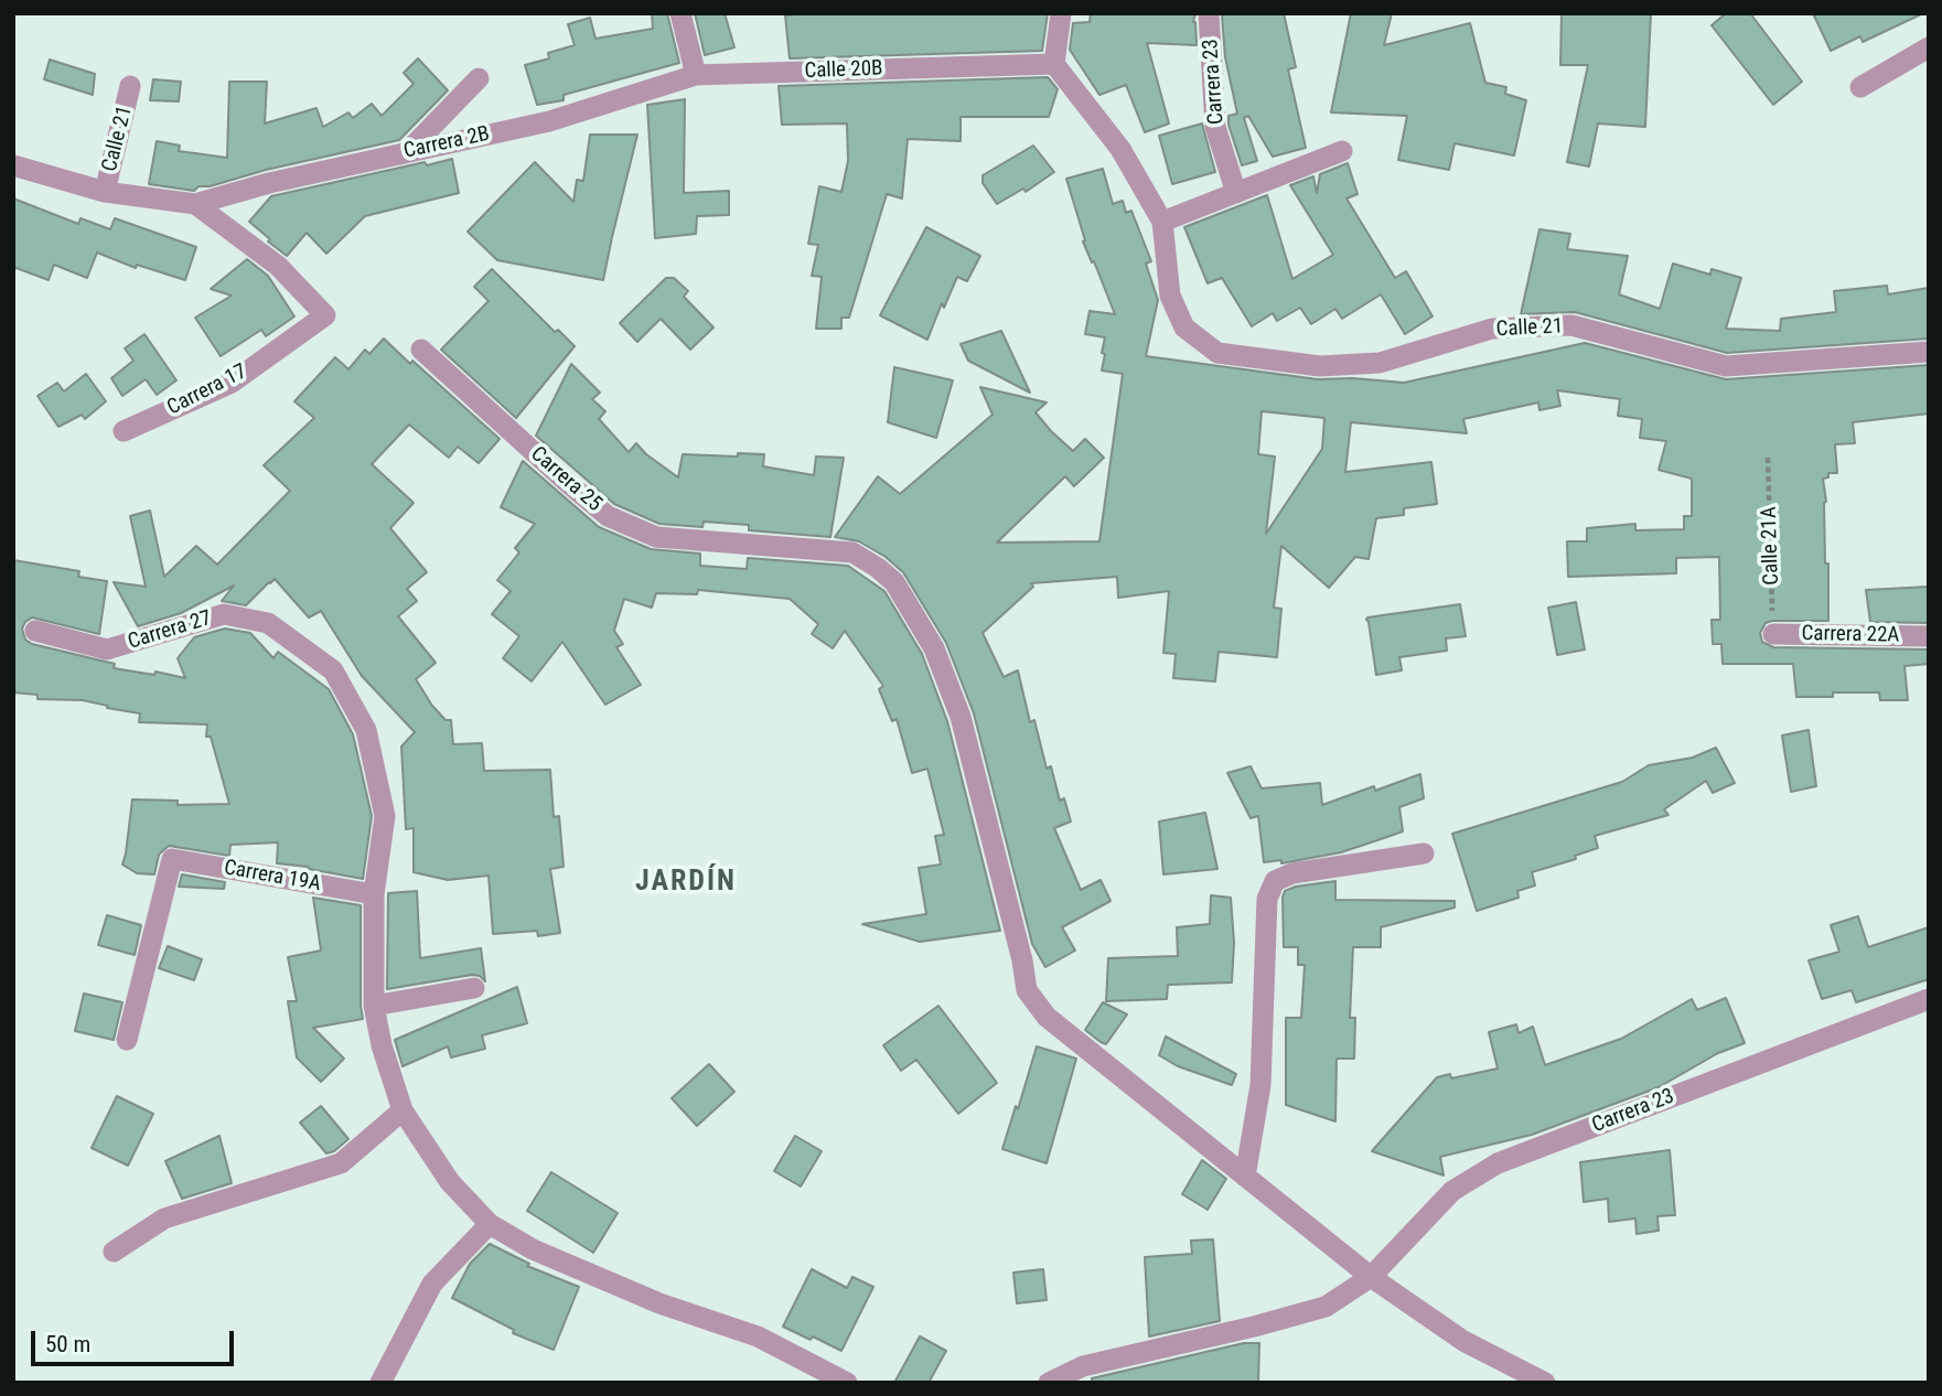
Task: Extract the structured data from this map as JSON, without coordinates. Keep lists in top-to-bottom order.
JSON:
{
  "streets": {
    "street": [
      "Calle 20B",
      "Carrera 23",
      "Calle 21",
      "Carrera 2B",
      "Carrera 17",
      "Carrera 25",
      "Carrera 27",
      "Carrera 22A",
      "Carrera 19A"
    ],
    "path": ["Calle 21A"]
  },
  "crossings": [
    ["Calle 20B", "Carrera 2B"],
    ["Carrera 2B", "Carrera 17"],
    ["Calle 21A", "Carrera 22A"],
    ["Carrera 27", "Carrera 19A"]
  ],
  "districts": ["JARDÍN"],
  "scale_bar": "50 m"
}
